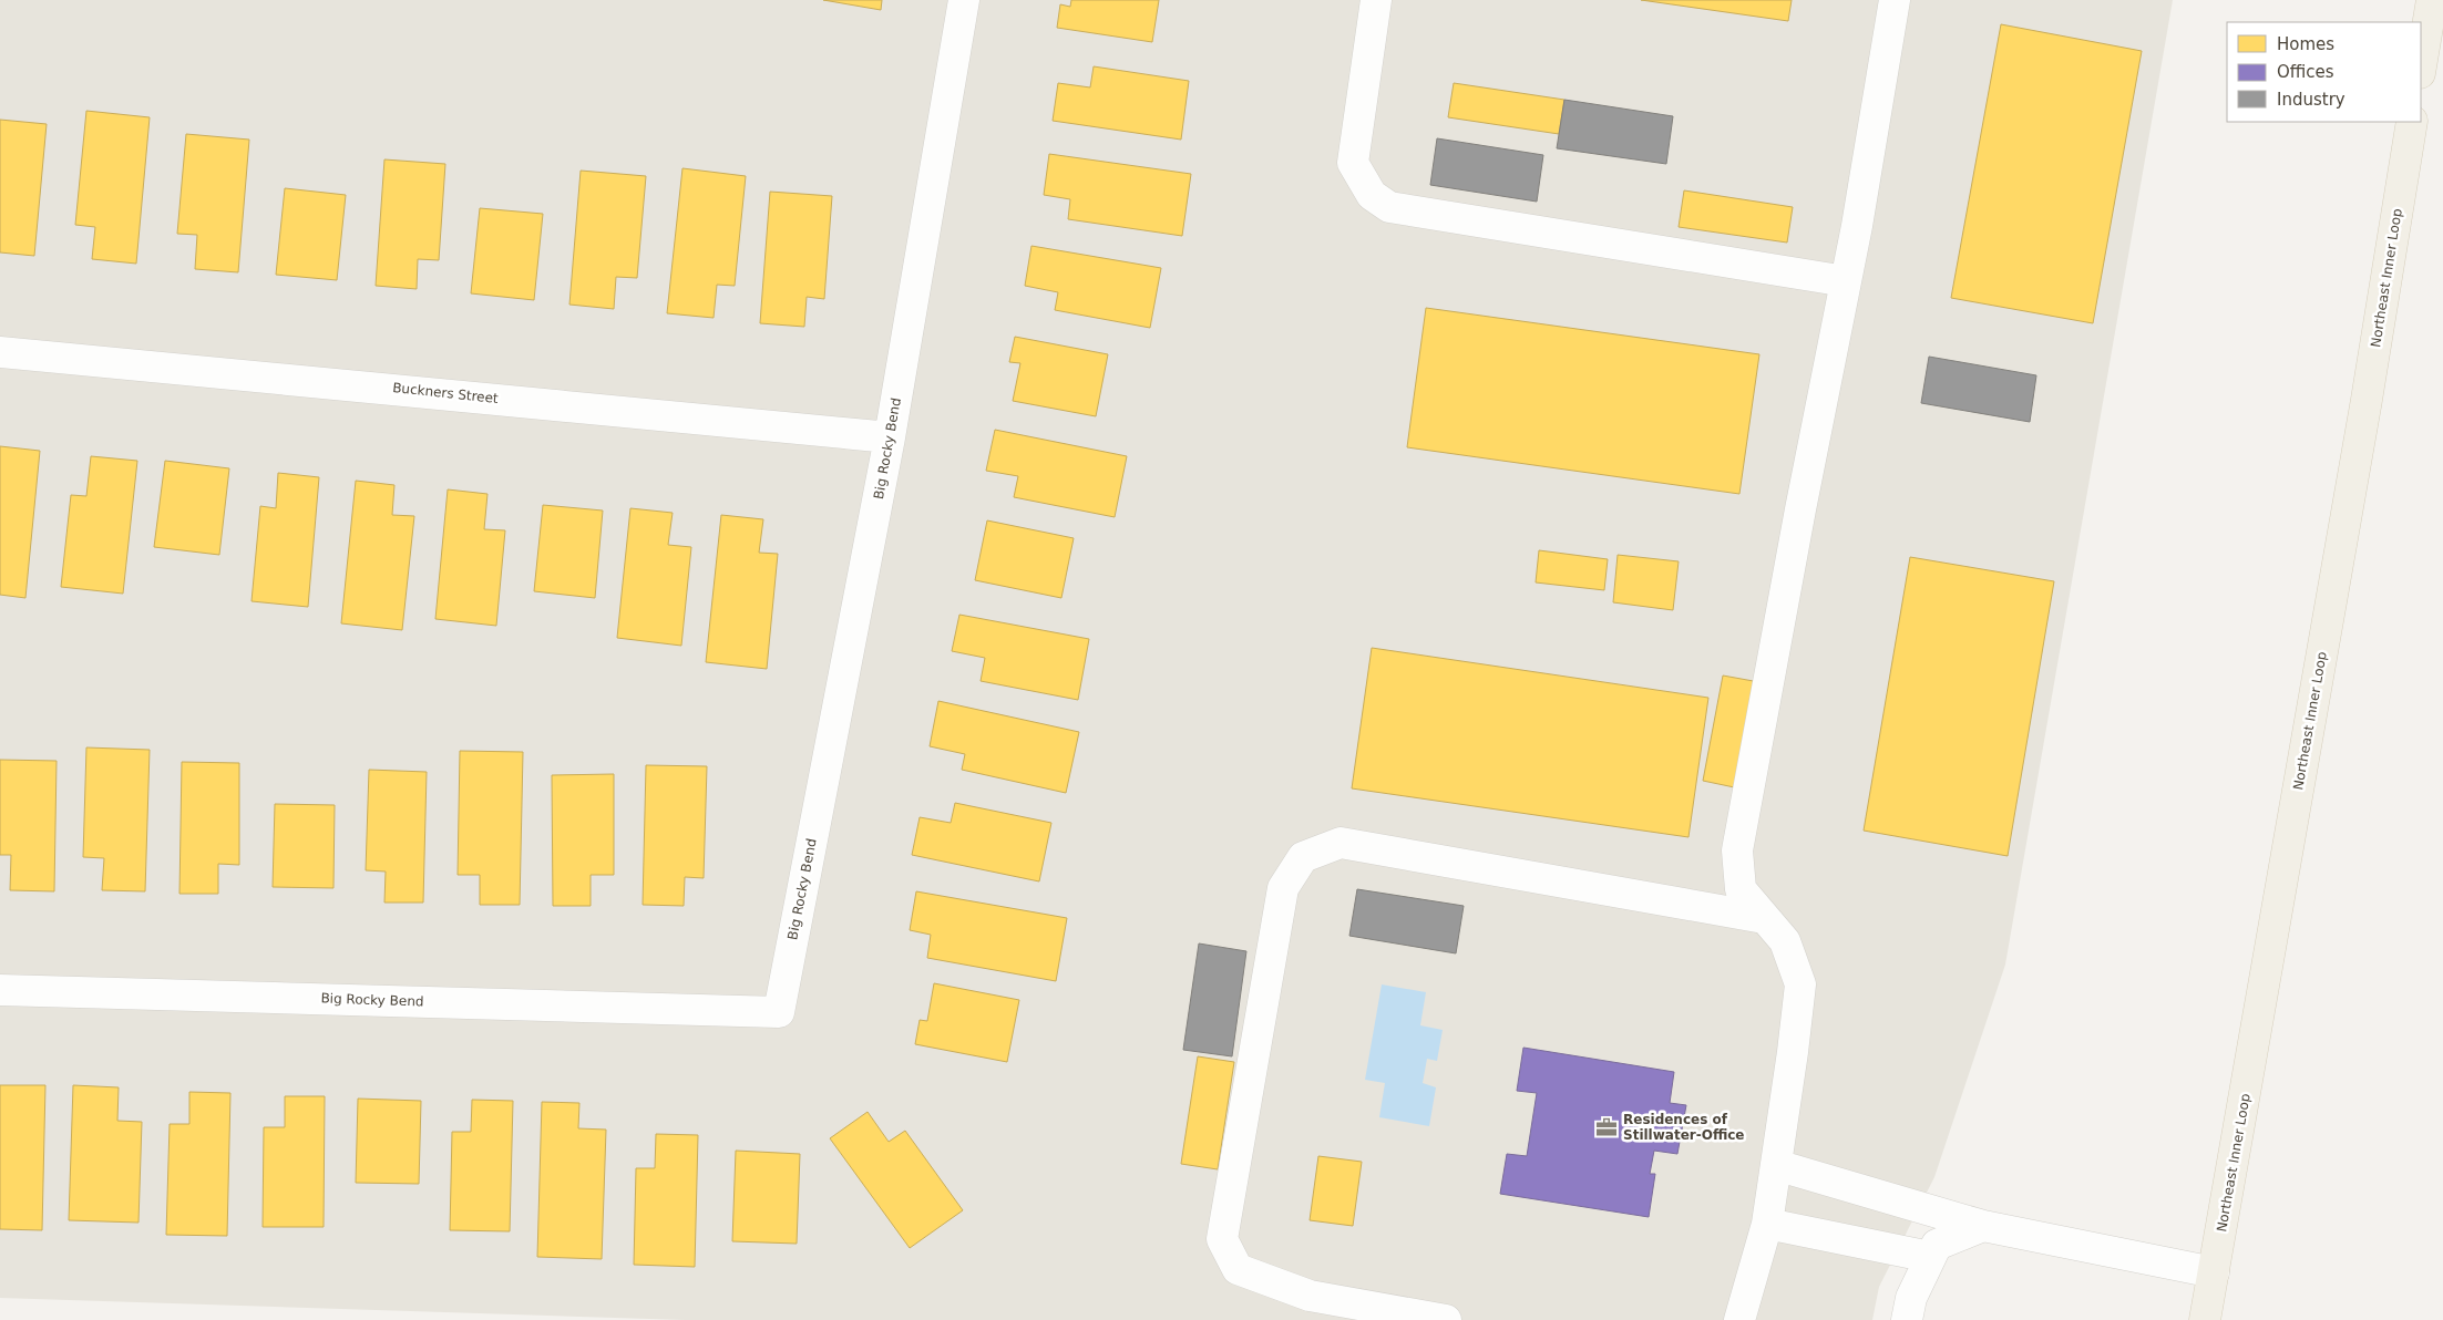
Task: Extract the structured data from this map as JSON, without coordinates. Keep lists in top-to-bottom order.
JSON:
{
  "streets": {
    "main road": ["Northeast Inner Loop"],
    "street": ["Buckners Street", "Big Rocky Bend"]
  },
  "crossings": [
    ["Buckners Street", "Big Rocky Bend"]
  ],
  "places": {
    "office": ["Residences of Stillwater-Office"]
  },
  "legend": ["Homes", "Offices", "Industry"]
}
